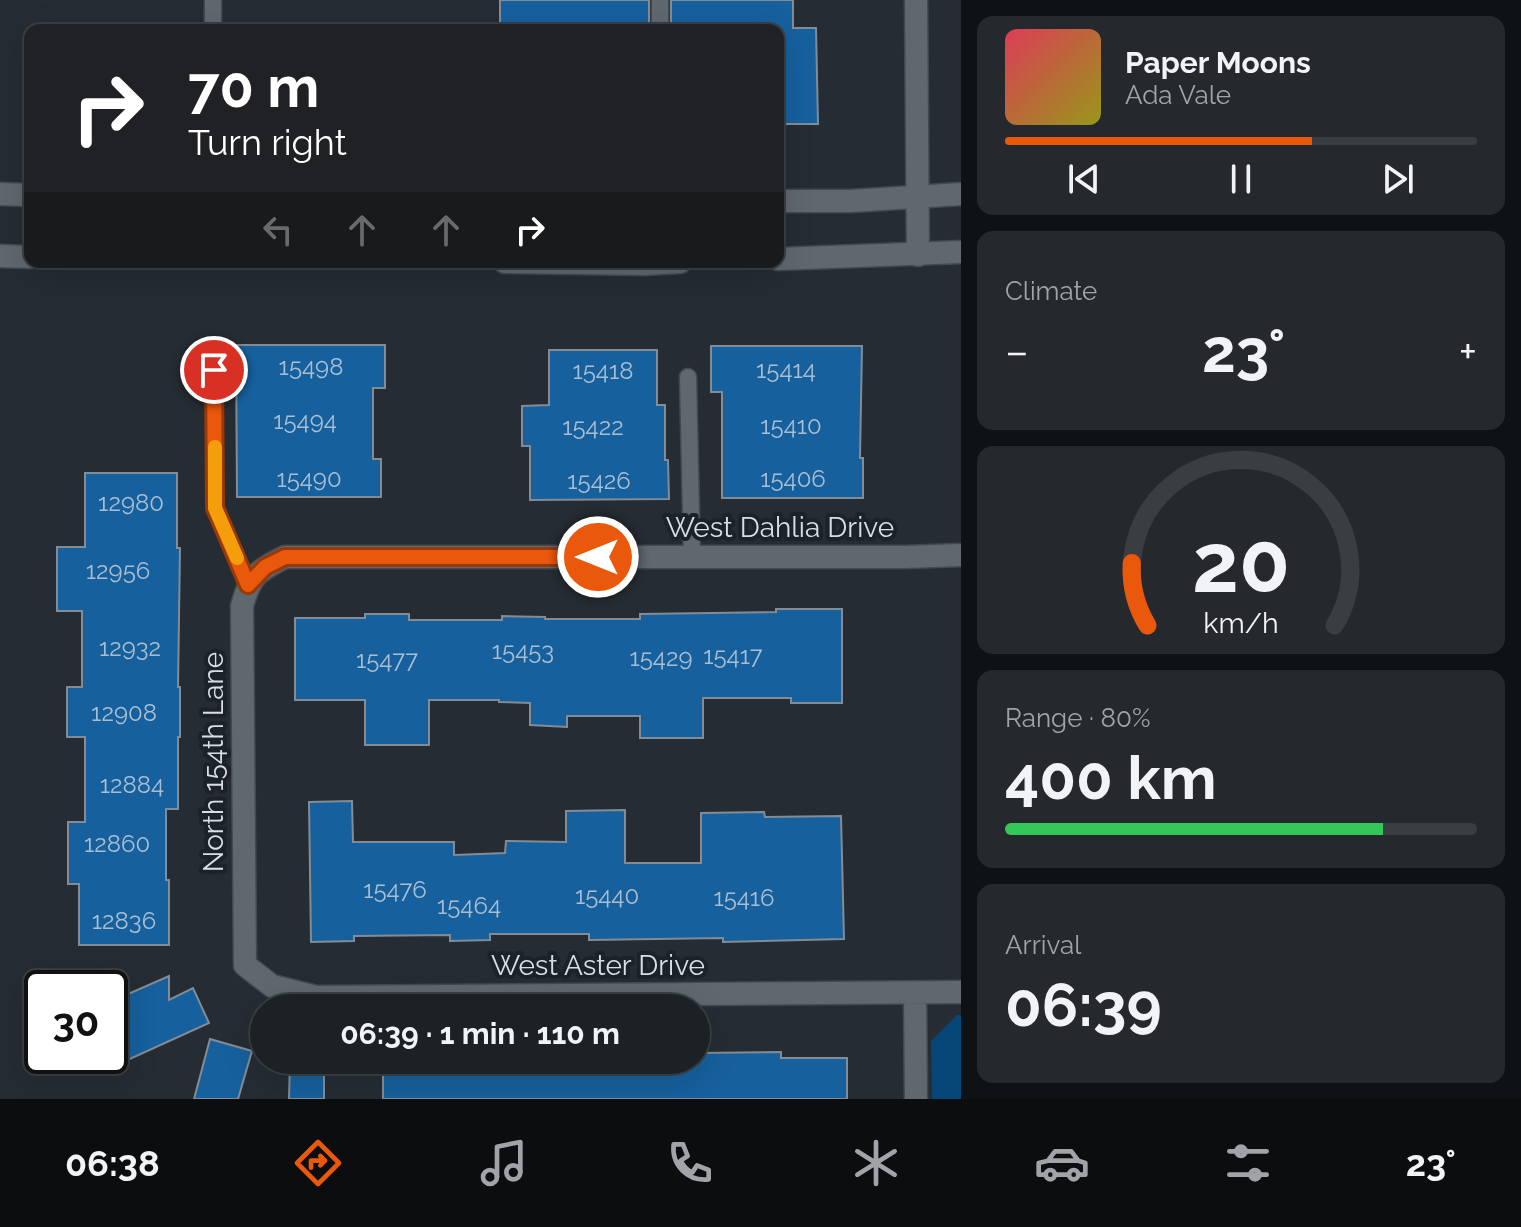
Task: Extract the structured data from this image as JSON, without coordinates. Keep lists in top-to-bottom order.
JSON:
{
  "streets": {
    "street": ["West Dahlia Drive", "North 154th Lane", "West Aster Drive"]
  },
  "crossings": [
    ["West Dahlia Drive", "North 154th Lane"],
    ["North 154th Lane", "West Aster Drive"]
  ],
  "house_numbers": [
    "15498",
    "15414",
    "15418",
    "15494",
    "15410",
    "15422",
    "15490",
    "15406",
    "15426",
    "12980",
    "12956",
    "12932",
    "15453",
    "15417",
    "15429",
    "15477",
    "12908",
    "12884",
    "12860",
    "15476",
    "15440",
    "15416",
    "15464",
    "12836"
  ],
  "page": {
    "turn": ["70 m", "Turn right"],
    "song": ["Paper Moons", "Ada Vale"],
    "tile": [
      "Climate",
      ["Range · 80%", "400 km"],
      ["Arrival", "06:39"]
    ],
    "heat": ["−", "23°", "+"],
    "limit": "30",
    "trip": "06:39 · 1 min · 110 m",
    "tabs": ["06:38", "23°"],
    "gauge": ["20", "km/h"]
  }
}
